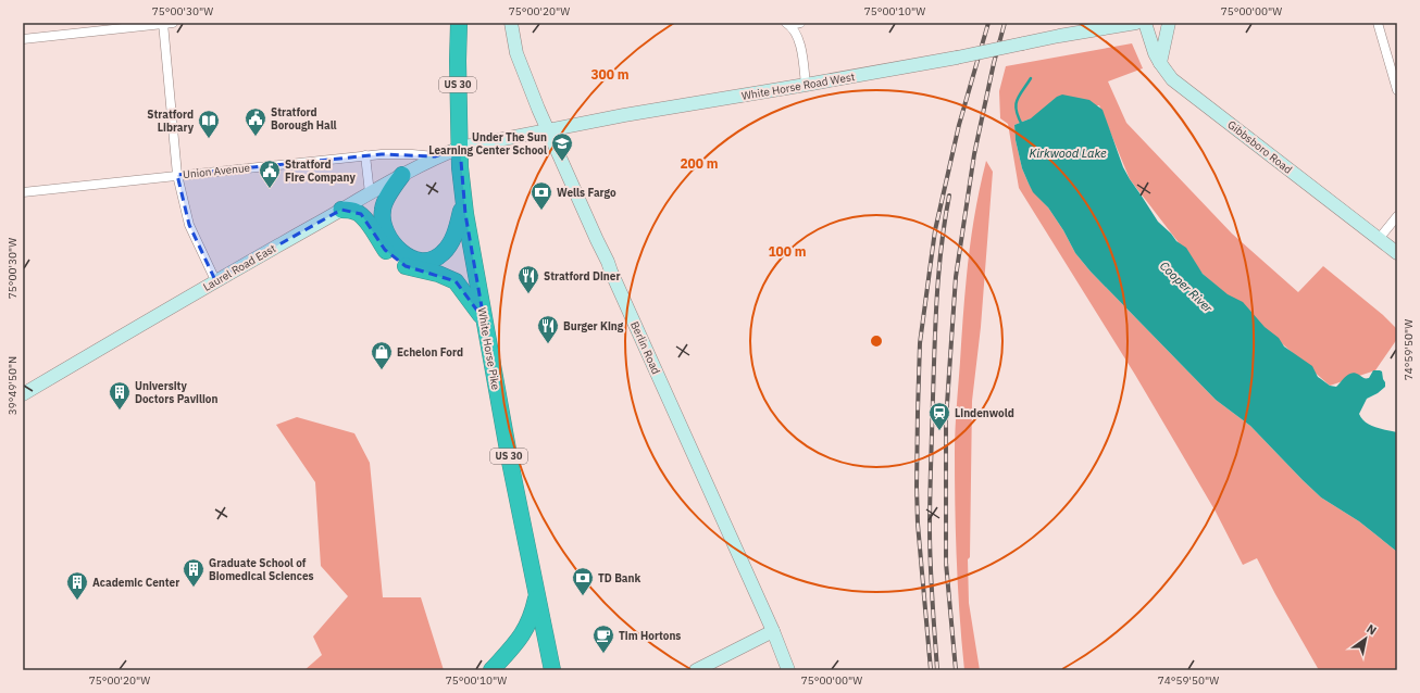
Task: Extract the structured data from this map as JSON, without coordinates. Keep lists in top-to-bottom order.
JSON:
{
  "streets": {
    "highway": ["US 30", "White Horse Pike"],
    "main road": [
      "White Horse Road West",
      "Gibbsboro Road",
      "Laurel Road East",
      "Berlin Road"
    ],
    "street": ["Union Avenue"]
  },
  "crossings": [
    ["White Horse Road West", "Laurel Road East"],
    ["White Horse Road West", "Berlin Road"],
    ["White Horse Road West", "White Horse Pike"],
    ["Union Avenue", "Laurel Road East"],
    ["Laurel Road East", "White Horse Pike"]
  ],
  "water": ["Kirkwood Lake", "Cooper River"],
  "places": {
    "public building": ["Stratford Borough Hall", "Stratford Fire Company"],
    "library": ["Stratford Library"],
    "school or university": ["Under The Sun Learning Center School"],
    "bank": ["Wells Fargo", "TD Bank"],
    "restaurant": ["Stratford Diner", "Burger King"],
    "shop": ["Echelon Ford"],
    "building": ["University Doctors Pavilion", "Graduate School of Biomedical Sciences", "Academic Center"],
    "station": ["Lindenwold"],
    "cafe": ["Tim Hortons"]
  },
  "north": "top right",
  "coordinates": [
    "75°00'30\"W",
    "75°00'20\"W",
    "75°00'10\"W",
    "75°00'00\"W",
    "74°59'50\"W",
    "39°49'50\"N"
  ],
  "rings": ["300 m", "200 m", "100 m"]
}
